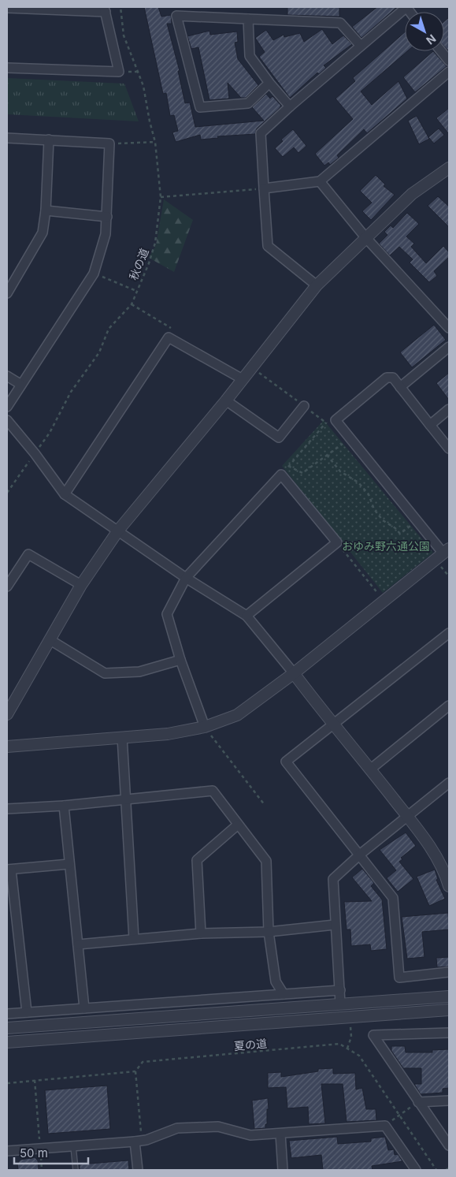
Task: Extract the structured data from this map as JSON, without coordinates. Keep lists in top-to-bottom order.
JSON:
{
  "streets": {
    "path": ["秋の道", "夏の道"]
  },
  "parks": ["おゆみ野六通公園"],
  "scale_bar": "50 m",
  "north": "bottom right"
}
